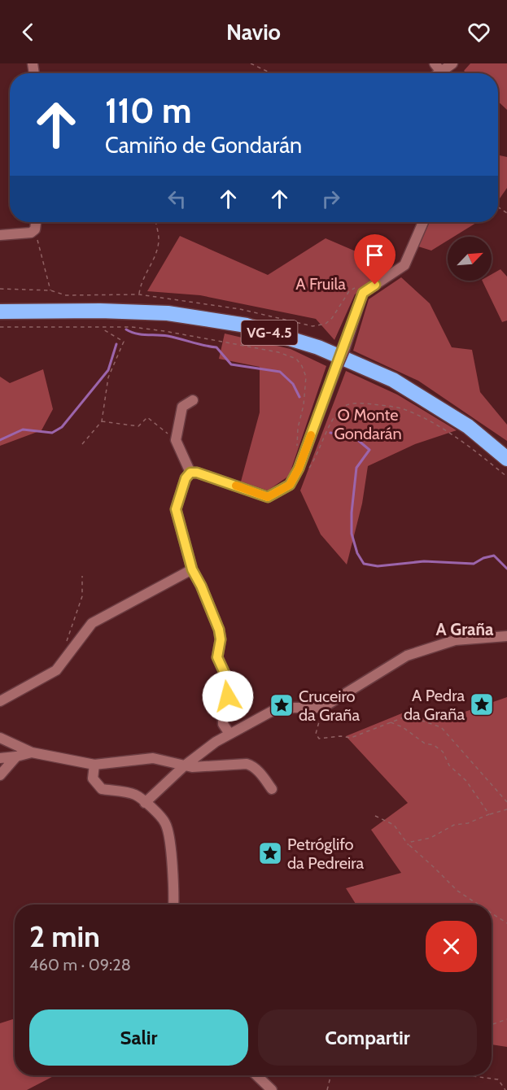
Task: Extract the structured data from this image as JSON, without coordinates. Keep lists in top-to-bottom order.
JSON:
{
  "streets": {
    "highway": ["VG-4.5"]
  },
  "districts": ["A Graña"],
  "parks": ["A Fruila", "O Monte Gondarán"],
  "places": {
    "place": ["A Pedra da Graña", "Cruceiro da Graña", "Petróglifo da Pedreira"]
  },
  "north": "top right",
  "page": {
    "header": "Navio",
    "turn": ["110 m", "Camiño de Gondarán"],
    "heading": ["2 min", "460 m · 09:28"],
    "buttons": ["Salir", "Compartir"]
  }
}
